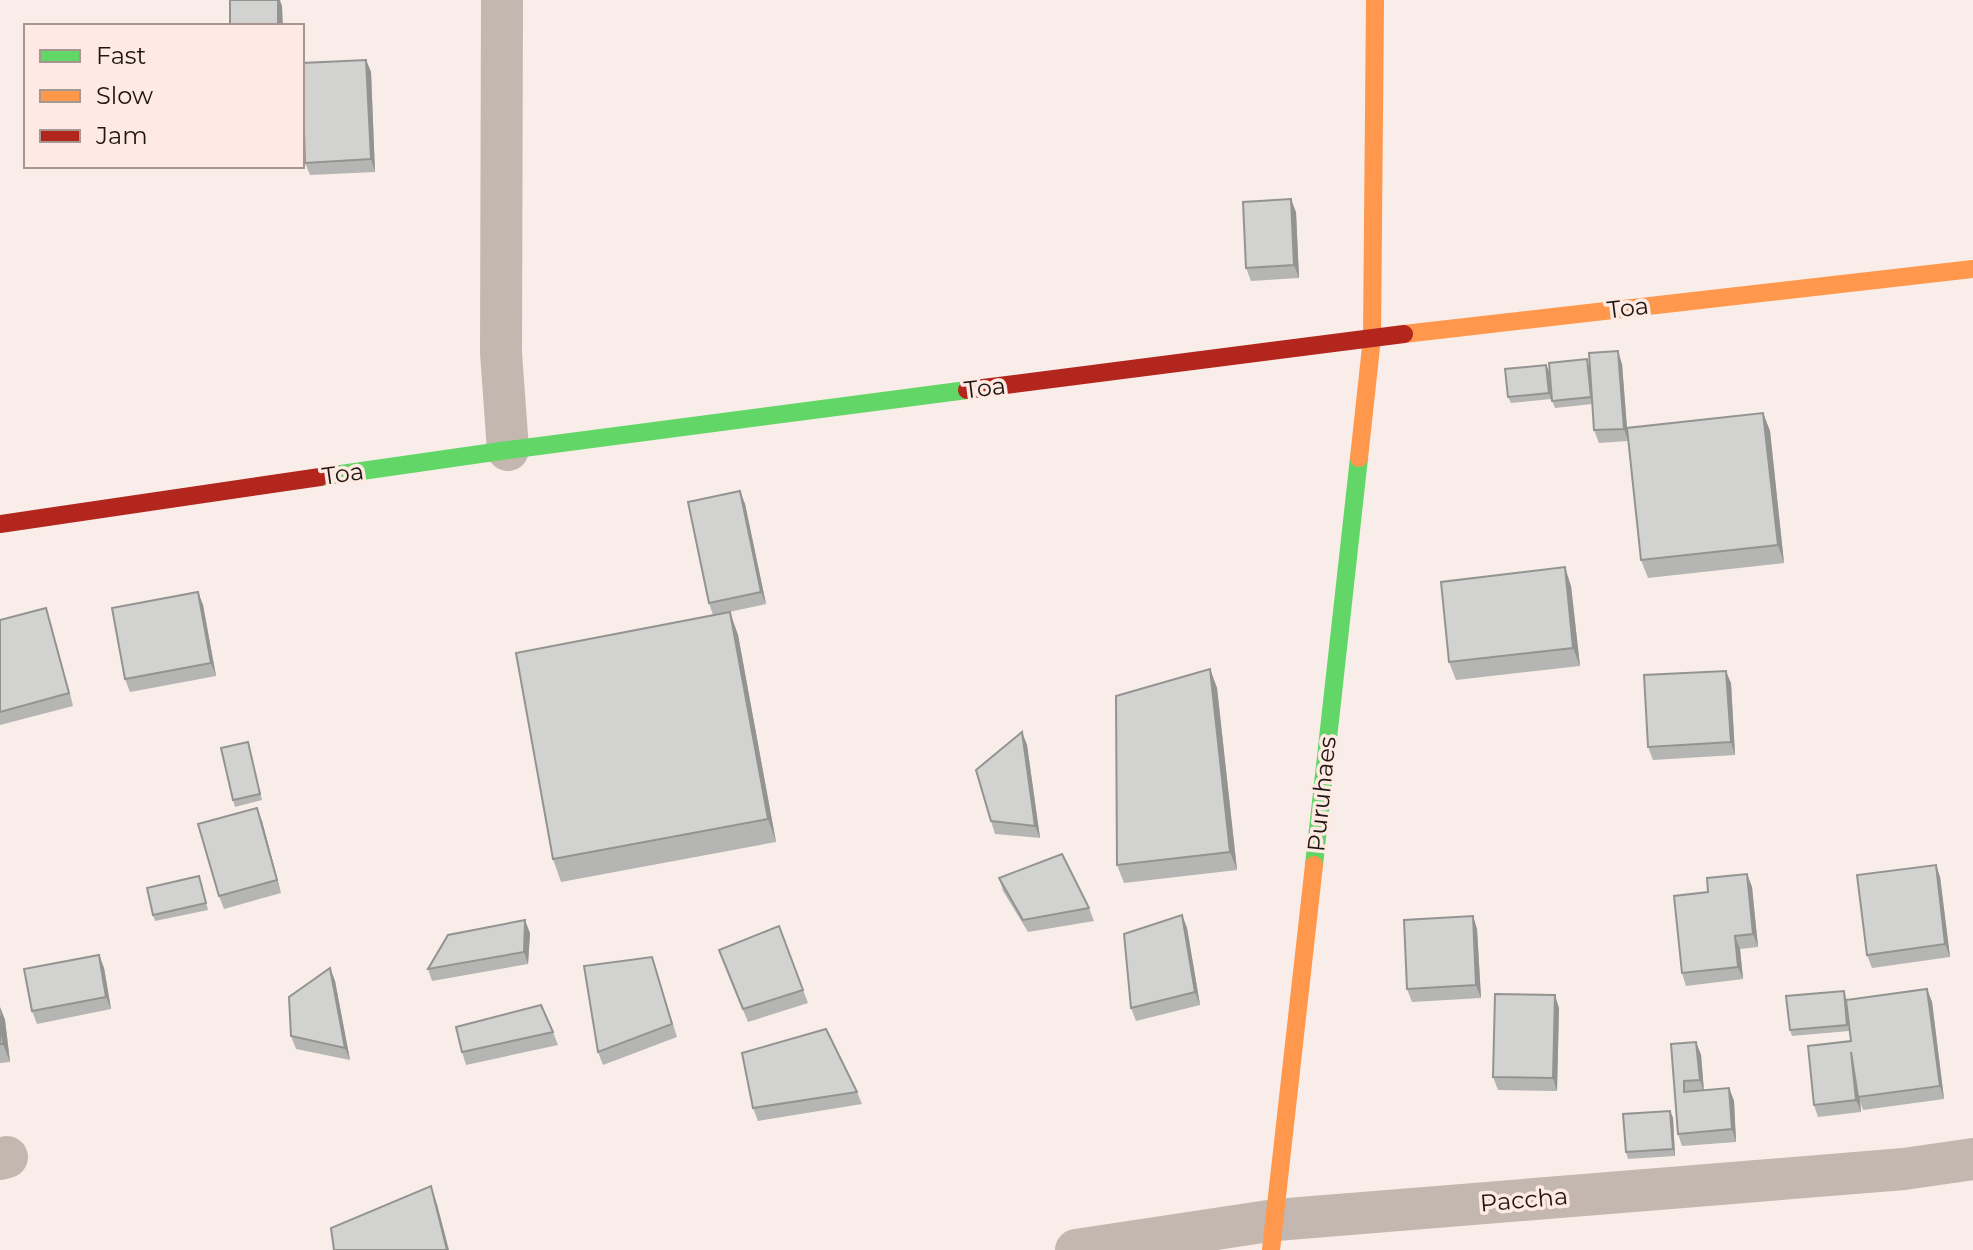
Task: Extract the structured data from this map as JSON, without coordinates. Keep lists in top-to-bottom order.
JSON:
{
  "streets": {
    "street": ["Toa", "Puruhaes", "Paccha"]
  },
  "crossings": [
    ["Toa", "Puruhaes"],
    ["Puruhaes", "Paccha"]
  ],
  "legend": ["Fast", "Slow", "Jam"]
}
